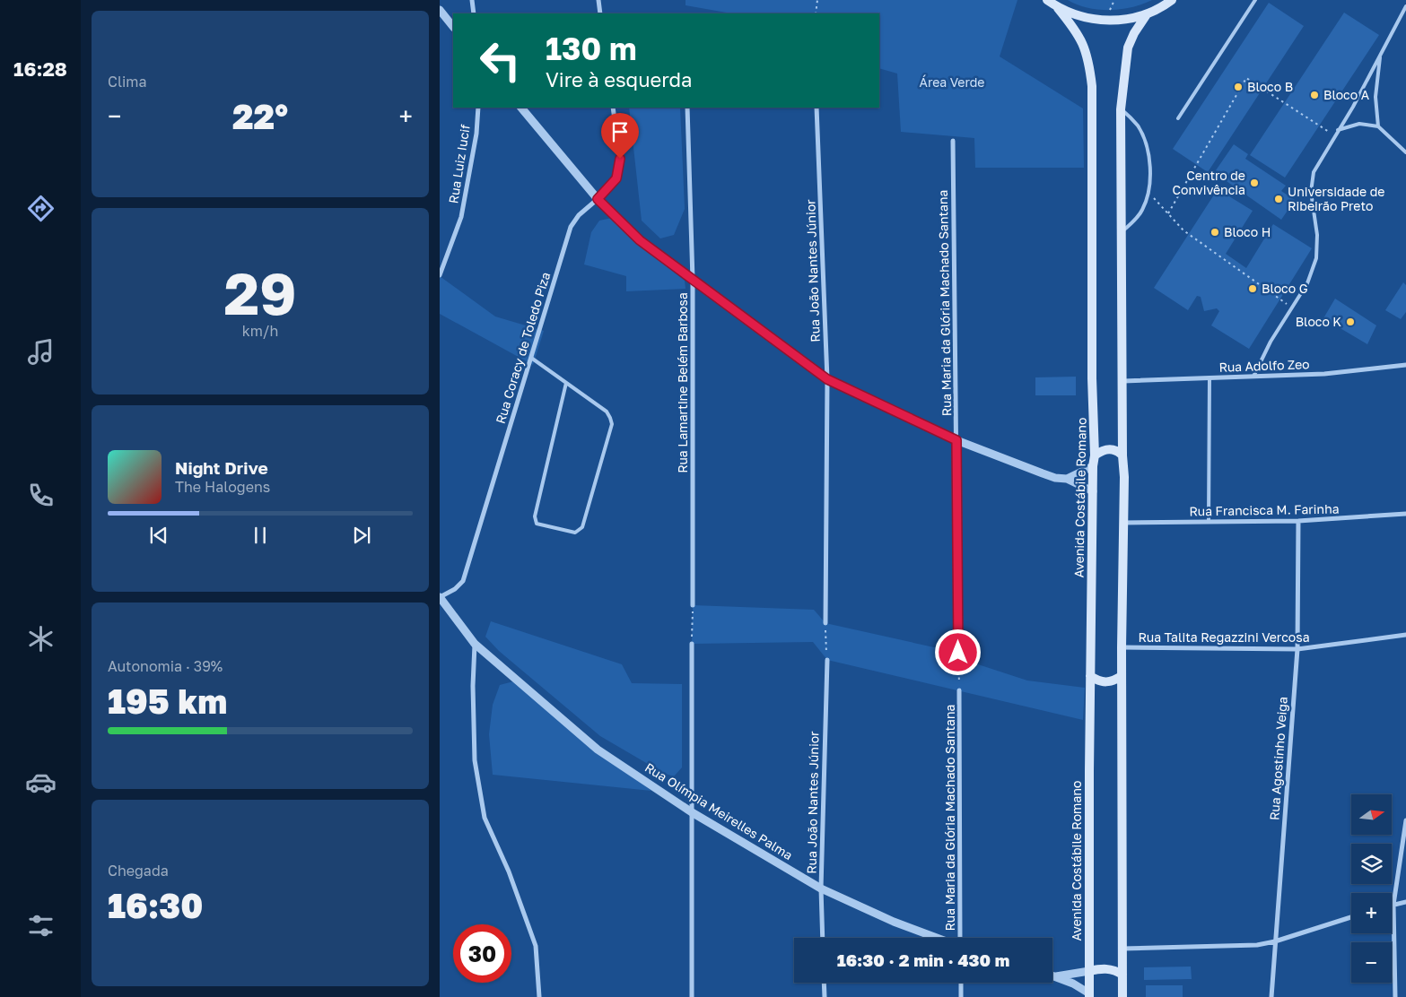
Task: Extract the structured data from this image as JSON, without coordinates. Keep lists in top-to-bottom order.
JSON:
{
  "streets": {
    "main road": ["Avenida Costábile Romano"],
    "street": [
      "Rua Luiz Iucif",
      "Rua João Nantes Júnior",
      "Rua Maria da Glória Machado Santana",
      "Rua Coracy de Toledo Piza",
      "Rua Adolfo Zeo",
      "Rua Lamartine Belém Barbosa",
      "Rua Francisca M. Farinha",
      "Rua Talita Regazzini Vercosa",
      "Rua Agostinho Veiga",
      "Rua Olímpia Meirelles Palma"
    ]
  },
  "crossings": [
    ["Rua João Nantes Júnior", "Rua Olímpia Meirelles Palma"],
    ["Rua Coracy de Toledo Piza", "Rua Olímpia Meirelles Palma"],
    ["Rua Francisca M. Farinha", "Rua Agostinho Veiga"],
    ["Rua Talita Regazzini Vercosa", "Rua Agostinho Veiga"]
  ],
  "parks": ["Área Verde"],
  "places": [
    "Bloco B",
    "Bloco A",
    "Centro de Convivência",
    "Universidade de Ribeirão Preto",
    "Bloco H",
    "Bloco G",
    "Bloco K"
  ],
  "north": "right",
  "page": {
    "tabs": "16:28",
    "tile": [
      "Clima",
      ["29", "km/h"],
      ["Autonomia · 39%", "195 km"],
      ["Chegada", "16:30"]
    ],
    "turn": ["130 m", "Vire à esquerda"],
    "heat": ["−", "22°", "+"],
    "song": ["Night Drive", "The Halogens"],
    "map_buttons": ["+", "−"],
    "limit": "30",
    "trip": "16:30 · 2 min · 430 m"
  }
}
